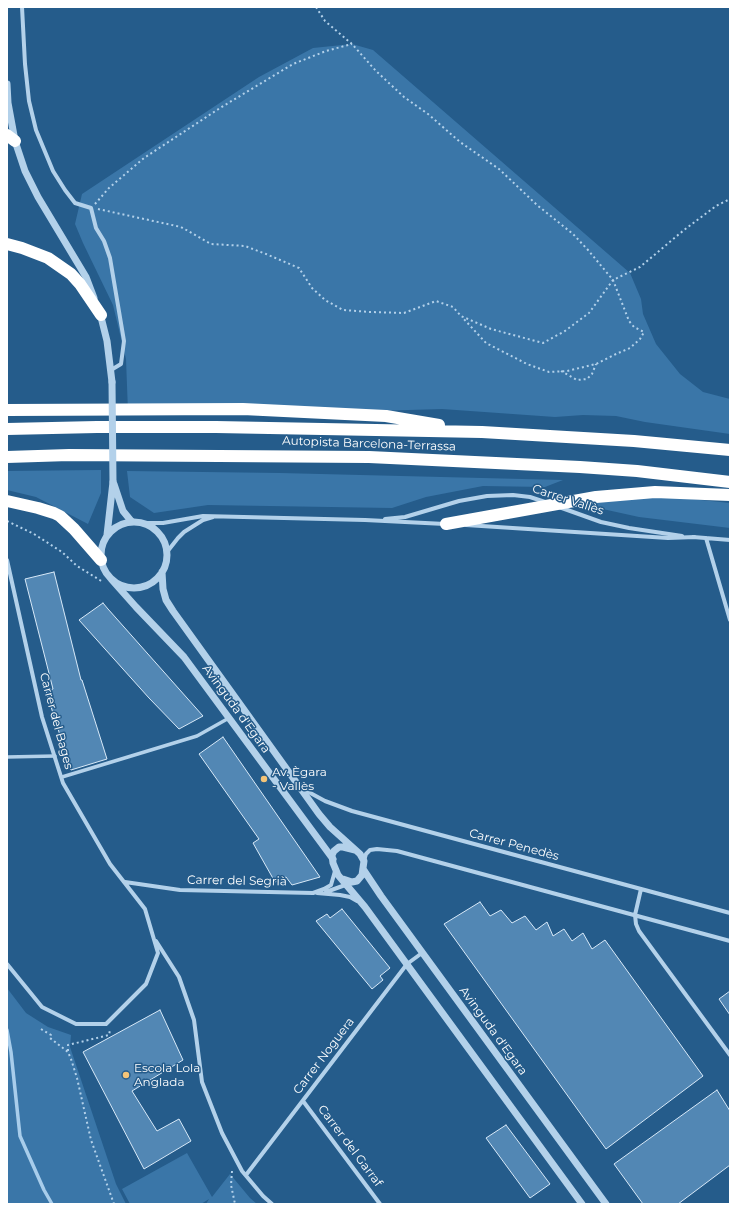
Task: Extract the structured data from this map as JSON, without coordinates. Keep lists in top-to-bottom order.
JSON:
{
  "streets": {
    "highway": ["Autopista Barcelona-Terrassa"],
    "street": [
      "Carrer Vallès",
      "Avinguda d'Egara",
      "Carrer del Bages",
      "Carrer Penedès",
      "Carrer del Segrià",
      "Carrer Noguera",
      "Carrer del Garraf"
    ]
  },
  "crossings": [
    ["Carrer Vallès", "Avinguda d'Egara"],
    ["Avinguda d'Egara", "Carrer Penedès"],
    ["Avinguda d'Egara", "Carrer del Segrià"],
    ["Avinguda d'Egara", "Carrer Noguera"],
    ["Carrer del Bages", "Carrer del Segrià"],
    ["Carrer del Bages", "Carrer Noguera"],
    ["Carrer Noguera", "Carrer del Garraf"]
  ],
  "places": ["Av. Ègara - Vallès", "Escola Lola Anglada"]
}
